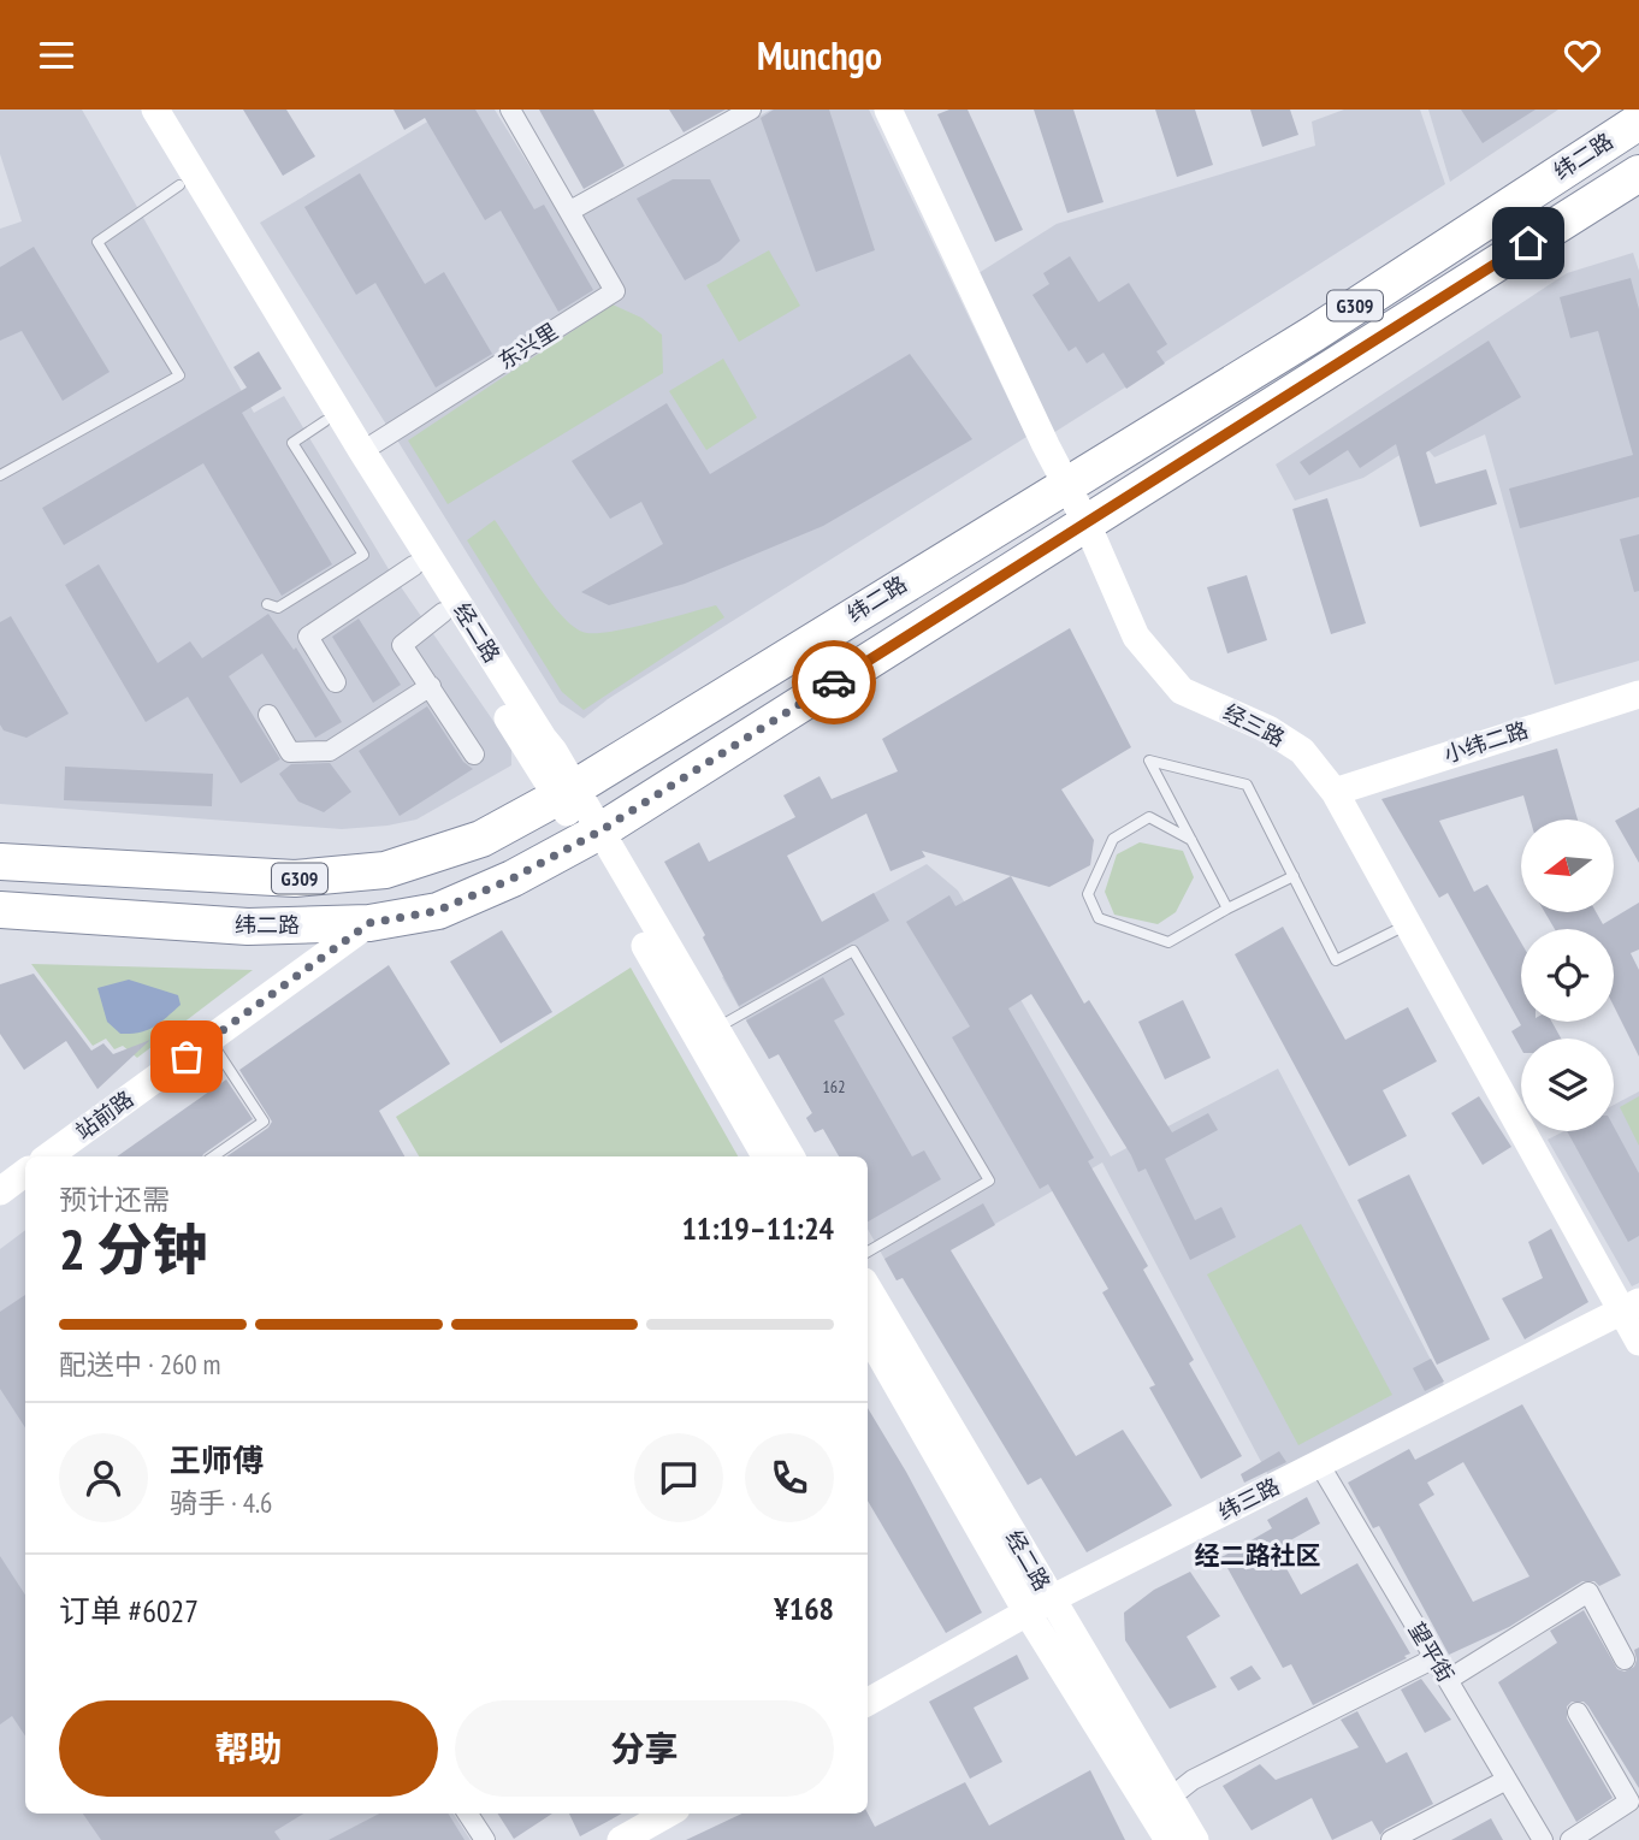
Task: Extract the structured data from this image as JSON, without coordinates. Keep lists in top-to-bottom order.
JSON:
{
  "streets": {
    "highway": ["纬二路", "G309"],
    "street": [
      "东兴里",
      "经二路",
      "经三路",
      "小纬二路",
      "站前路",
      "纬三路",
      "望平街"
    ]
  },
  "crossings": [
    ["纬二路", "经二路"],
    ["纬二路", "经三路"],
    ["纬二路", "站前路"],
    ["东兴里", "经二路"],
    ["经二路", "纬三路"],
    ["经三路", "小纬二路"],
    ["经三路", "纬三路"],
    ["纬三路", "望平街"]
  ],
  "districts": ["经二路社区"],
  "house_numbers": ["162"],
  "north": "left",
  "page": {
    "header": "Munchgo",
    "heading": ["2 分钟", "预计还需", "11:19–11:24"],
    "panel": [
      "王师傅",
      "骑手 · 4.6",
      "订单 #6027",
      "¥168"
    ],
    "bar": "配送中 · 260 m",
    "buttons": ["帮助", "分享"]
  }
}
